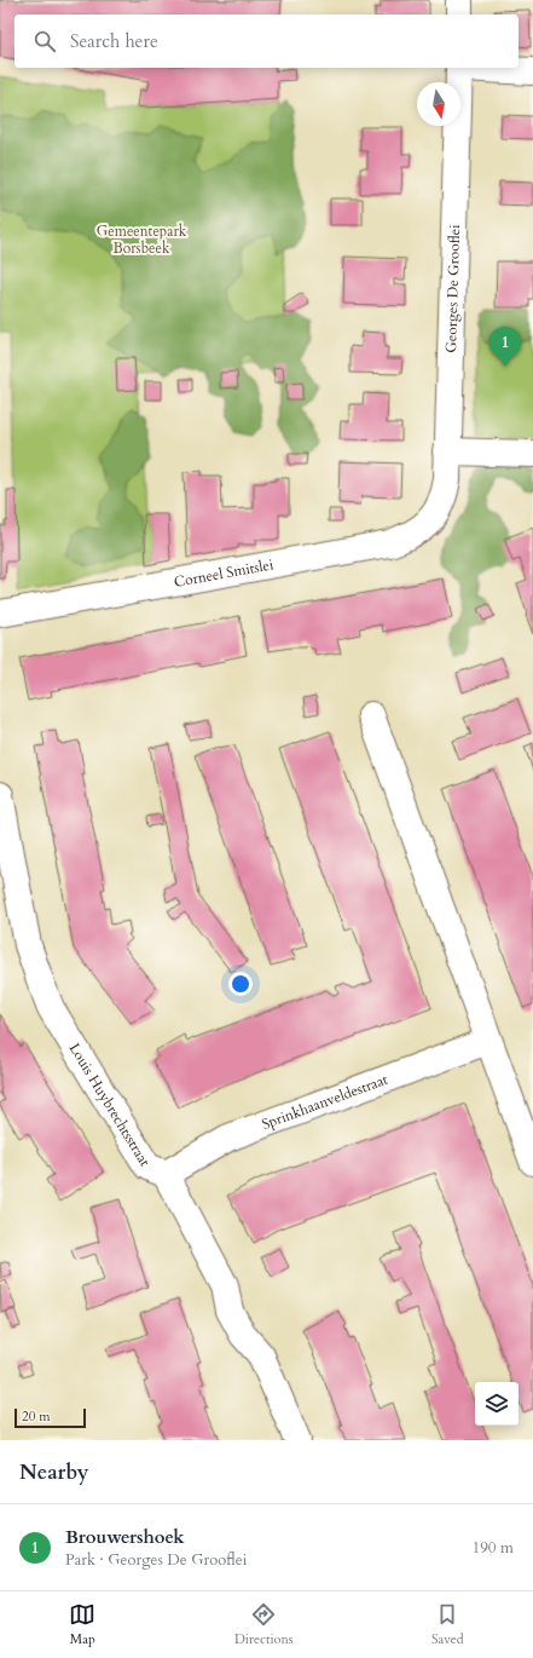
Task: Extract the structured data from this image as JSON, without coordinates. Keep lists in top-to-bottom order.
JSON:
{
  "streets": {
    "street": [
      "Georges De Grooflei",
      "Corneel Smitslei",
      "Sprinkhaanveldestraat",
      "Louis Huybrechtsstraat"
    ]
  },
  "crossings": [
    ["Georges De Grooflei", "Corneel Smitslei"],
    ["Sprinkhaanveldestraat", "Louis Huybrechtsstraat"]
  ],
  "parks": ["Gemeentepark Borsbeek"],
  "scale_bar": "20 m",
  "north": "bottom",
  "page": {
    "search": "Search here",
    "pins": "1",
    "scale": "20 m",
    "heading": "Nearby",
    "list": [
      {
        "mark": "1",
        "name": "Brouwershoek",
        "note": "Park · Georges De Grooflei",
        "value": "190 m"
      }
    ],
    "nav": ["Map", "Directions", "Saved"]
  }
}
